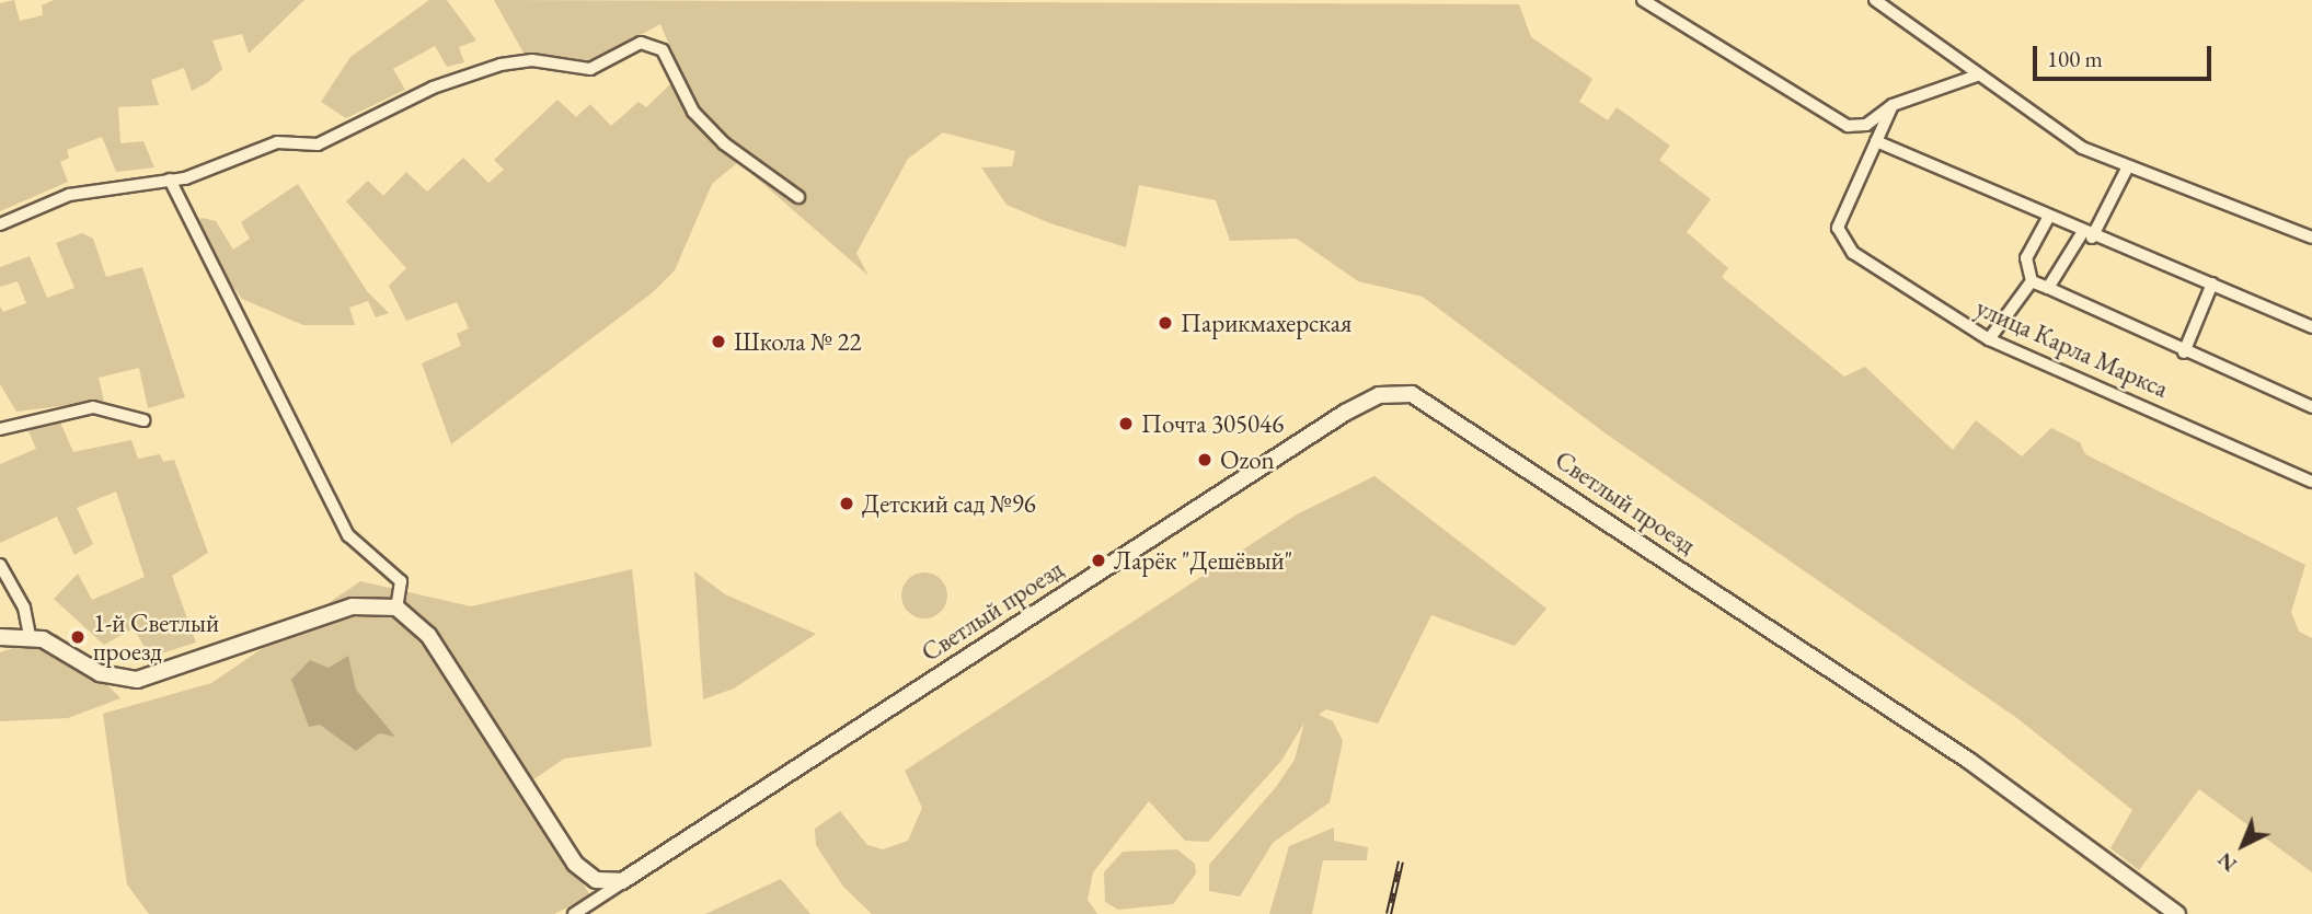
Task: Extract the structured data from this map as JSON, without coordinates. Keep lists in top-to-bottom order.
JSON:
{
  "streets": {
    "street": ["улица Карла Маркса", "Светлый проезд"]
  },
  "places": [
    "Парикмахерская",
    "Школа № 22",
    "Почта 305046",
    "Ozon",
    "Детский сад №96",
    "Ларёк \"Дешёвый\"",
    "1-й Светлый проезд"
  ],
  "scale_bar": "100 m",
  "north": "bottom left"
}
